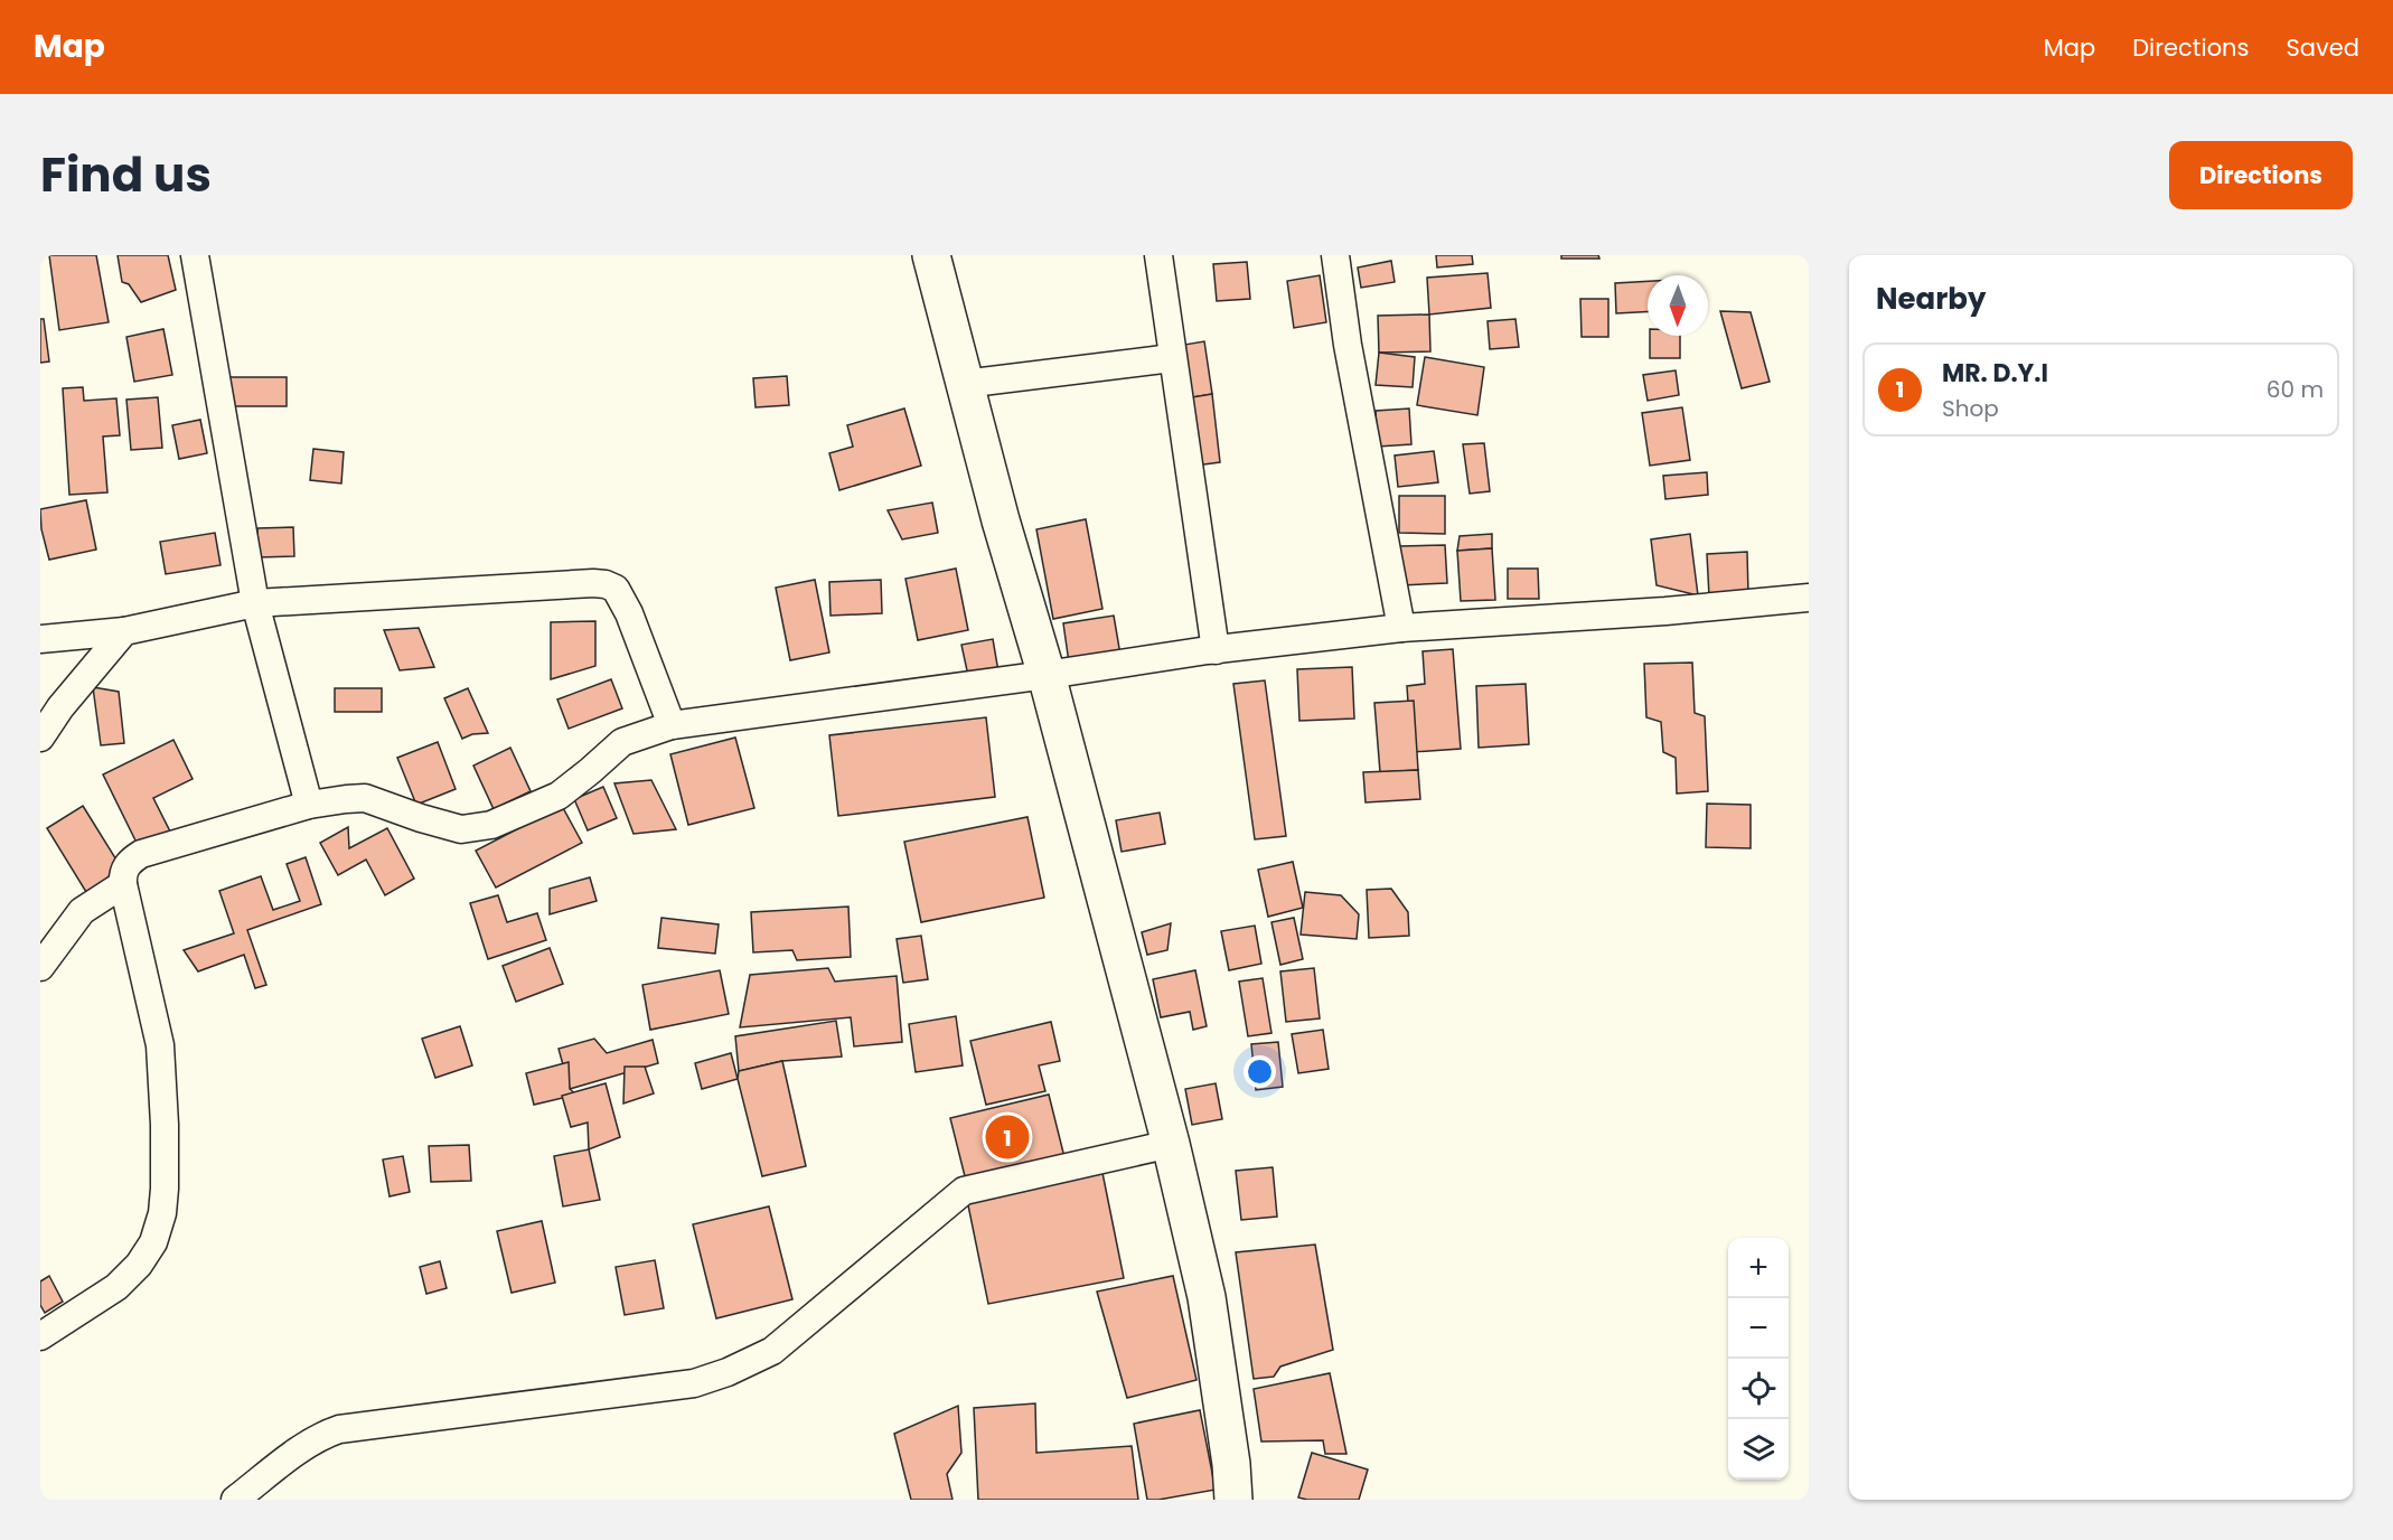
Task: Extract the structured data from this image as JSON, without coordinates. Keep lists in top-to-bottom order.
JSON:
{
  "north": "bottom",
  "page": {
    "header": "Map",
    "nav": ["Map", "Directions", "Saved"],
    "title": "Find us",
    "buttons": "Directions",
    "heading": "Nearby",
    "list": [
      {
        "mark": "1",
        "name": "MR. D.Y.I",
        "note": "Shop",
        "value": "60 m"
      }
    ],
    "pins": "1",
    "map_buttons": ["+", "−"]
  }
}
